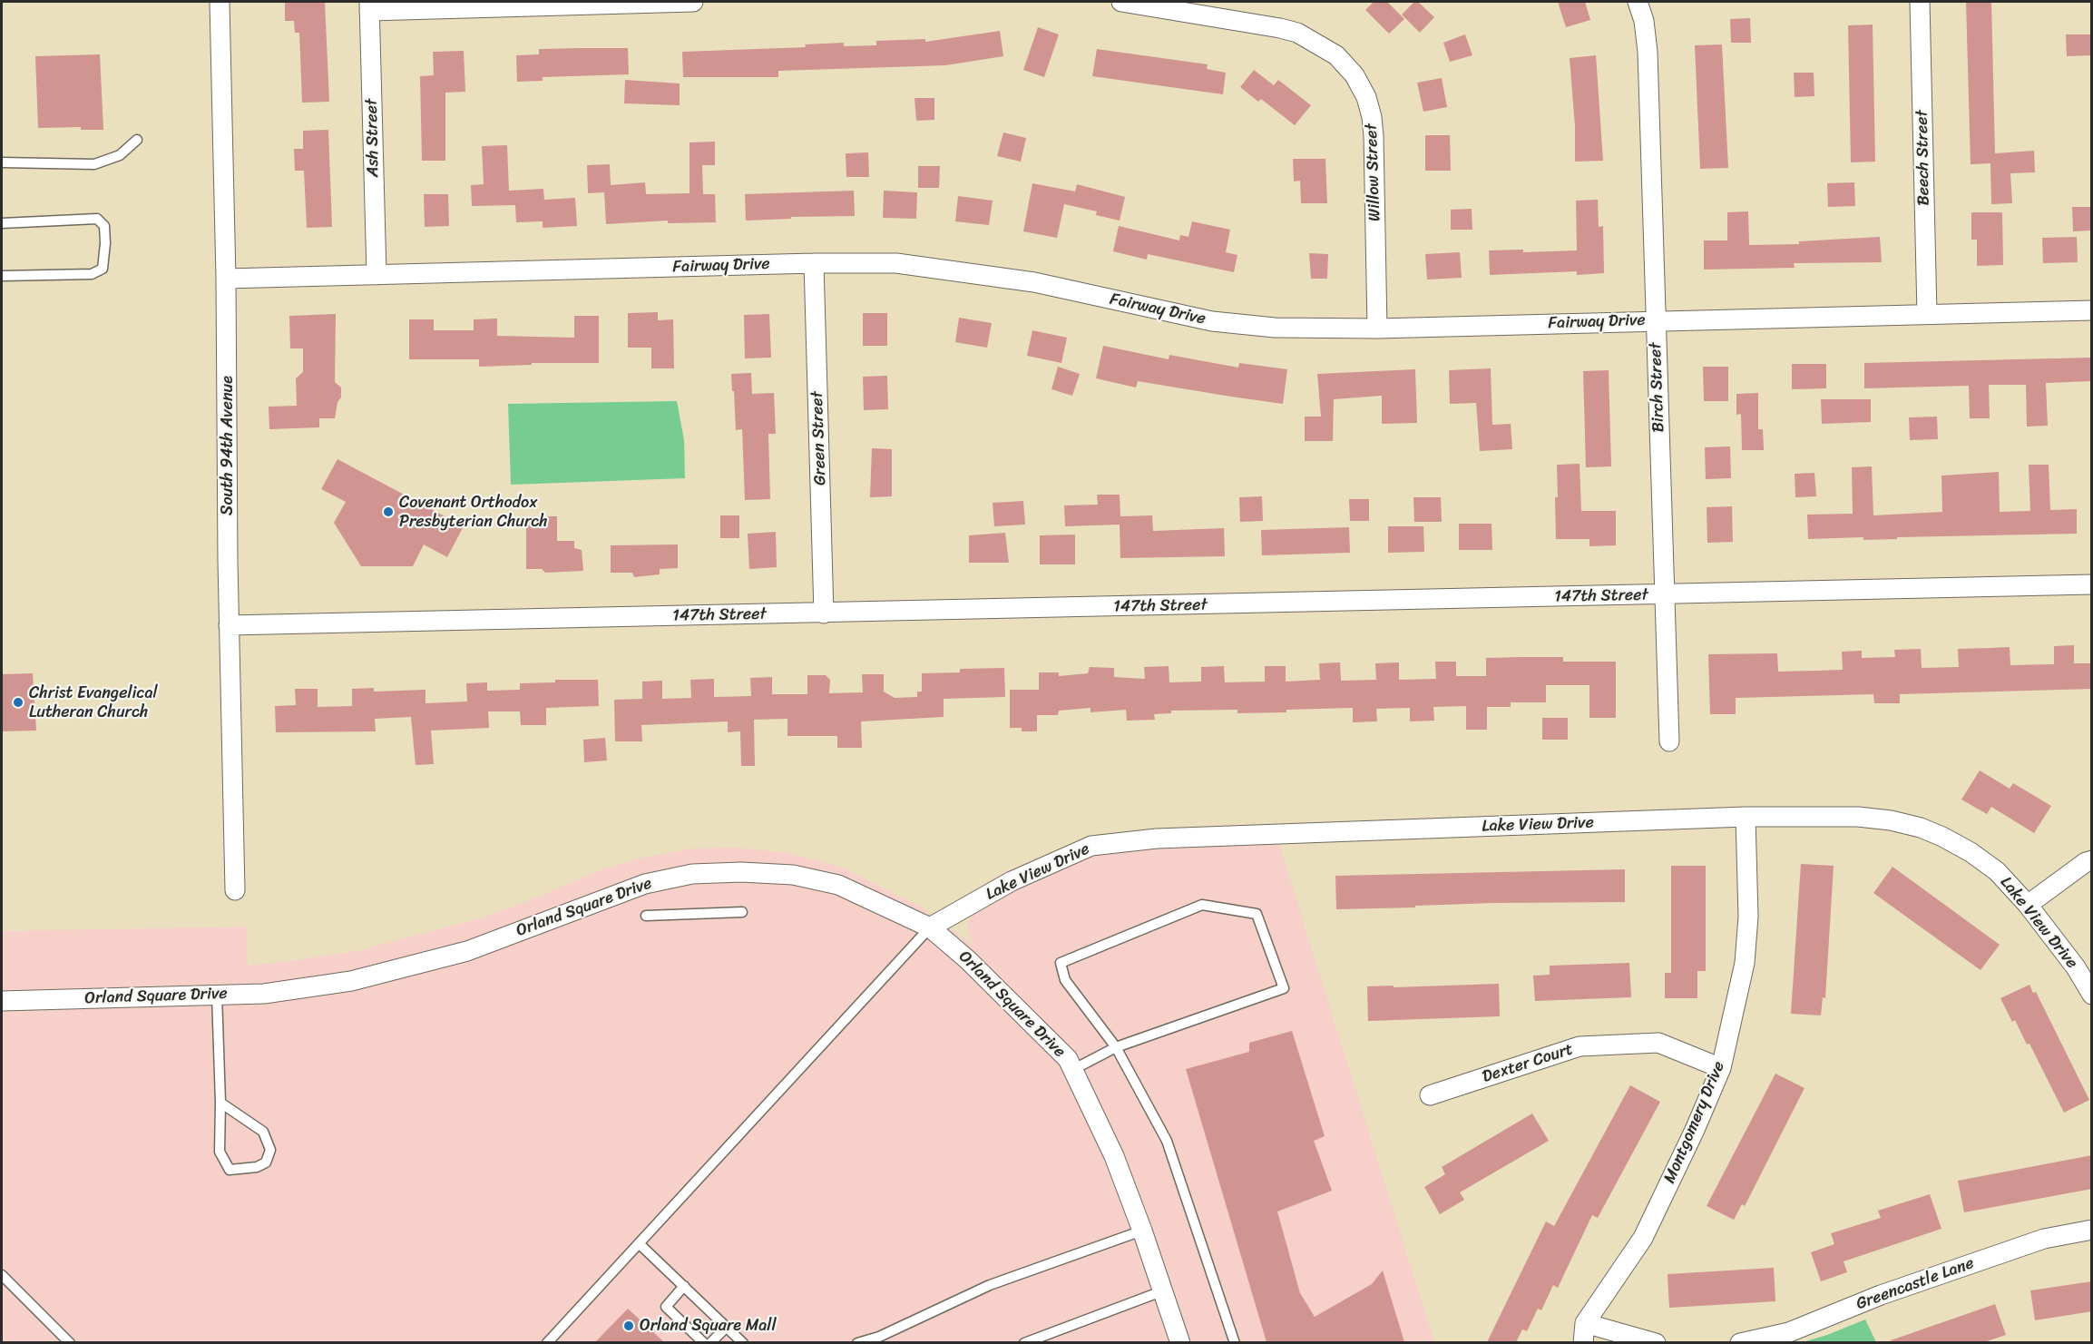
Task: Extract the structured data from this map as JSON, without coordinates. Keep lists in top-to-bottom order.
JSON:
{
  "streets": {
    "street": [
      "Ash Street",
      "Beech Street",
      "Willow Street",
      "Fairway Drive",
      "Birch Street",
      "Green Street",
      "South 94th Avenue",
      "147th Street",
      "Lake View Drive",
      "Orland Square Drive",
      "Dexter Court",
      "Montgomery Drive",
      "Greencastle Lane"
    ]
  },
  "crossings": [
    ["Ash Street", "Fairway Drive"],
    ["Beech Street", "Fairway Drive"],
    ["Willow Street", "Fairway Drive"],
    ["Fairway Drive", "Birch Street"],
    ["Fairway Drive", "Green Street"],
    ["Fairway Drive", "South 94th Avenue"],
    ["Birch Street", "147th Street"],
    ["Green Street", "147th Street"],
    ["South 94th Avenue", "147th Street"],
    ["Lake View Drive", "Orland Square Drive"],
    ["Lake View Drive", "Montgomery Drive"],
    ["Dexter Court", "Montgomery Drive"]
  ],
  "places": ["Covenant Orthodox Presbyterian Church", "Christ Evangelical Lutheran Church", "Orland Square Mall"]
}
